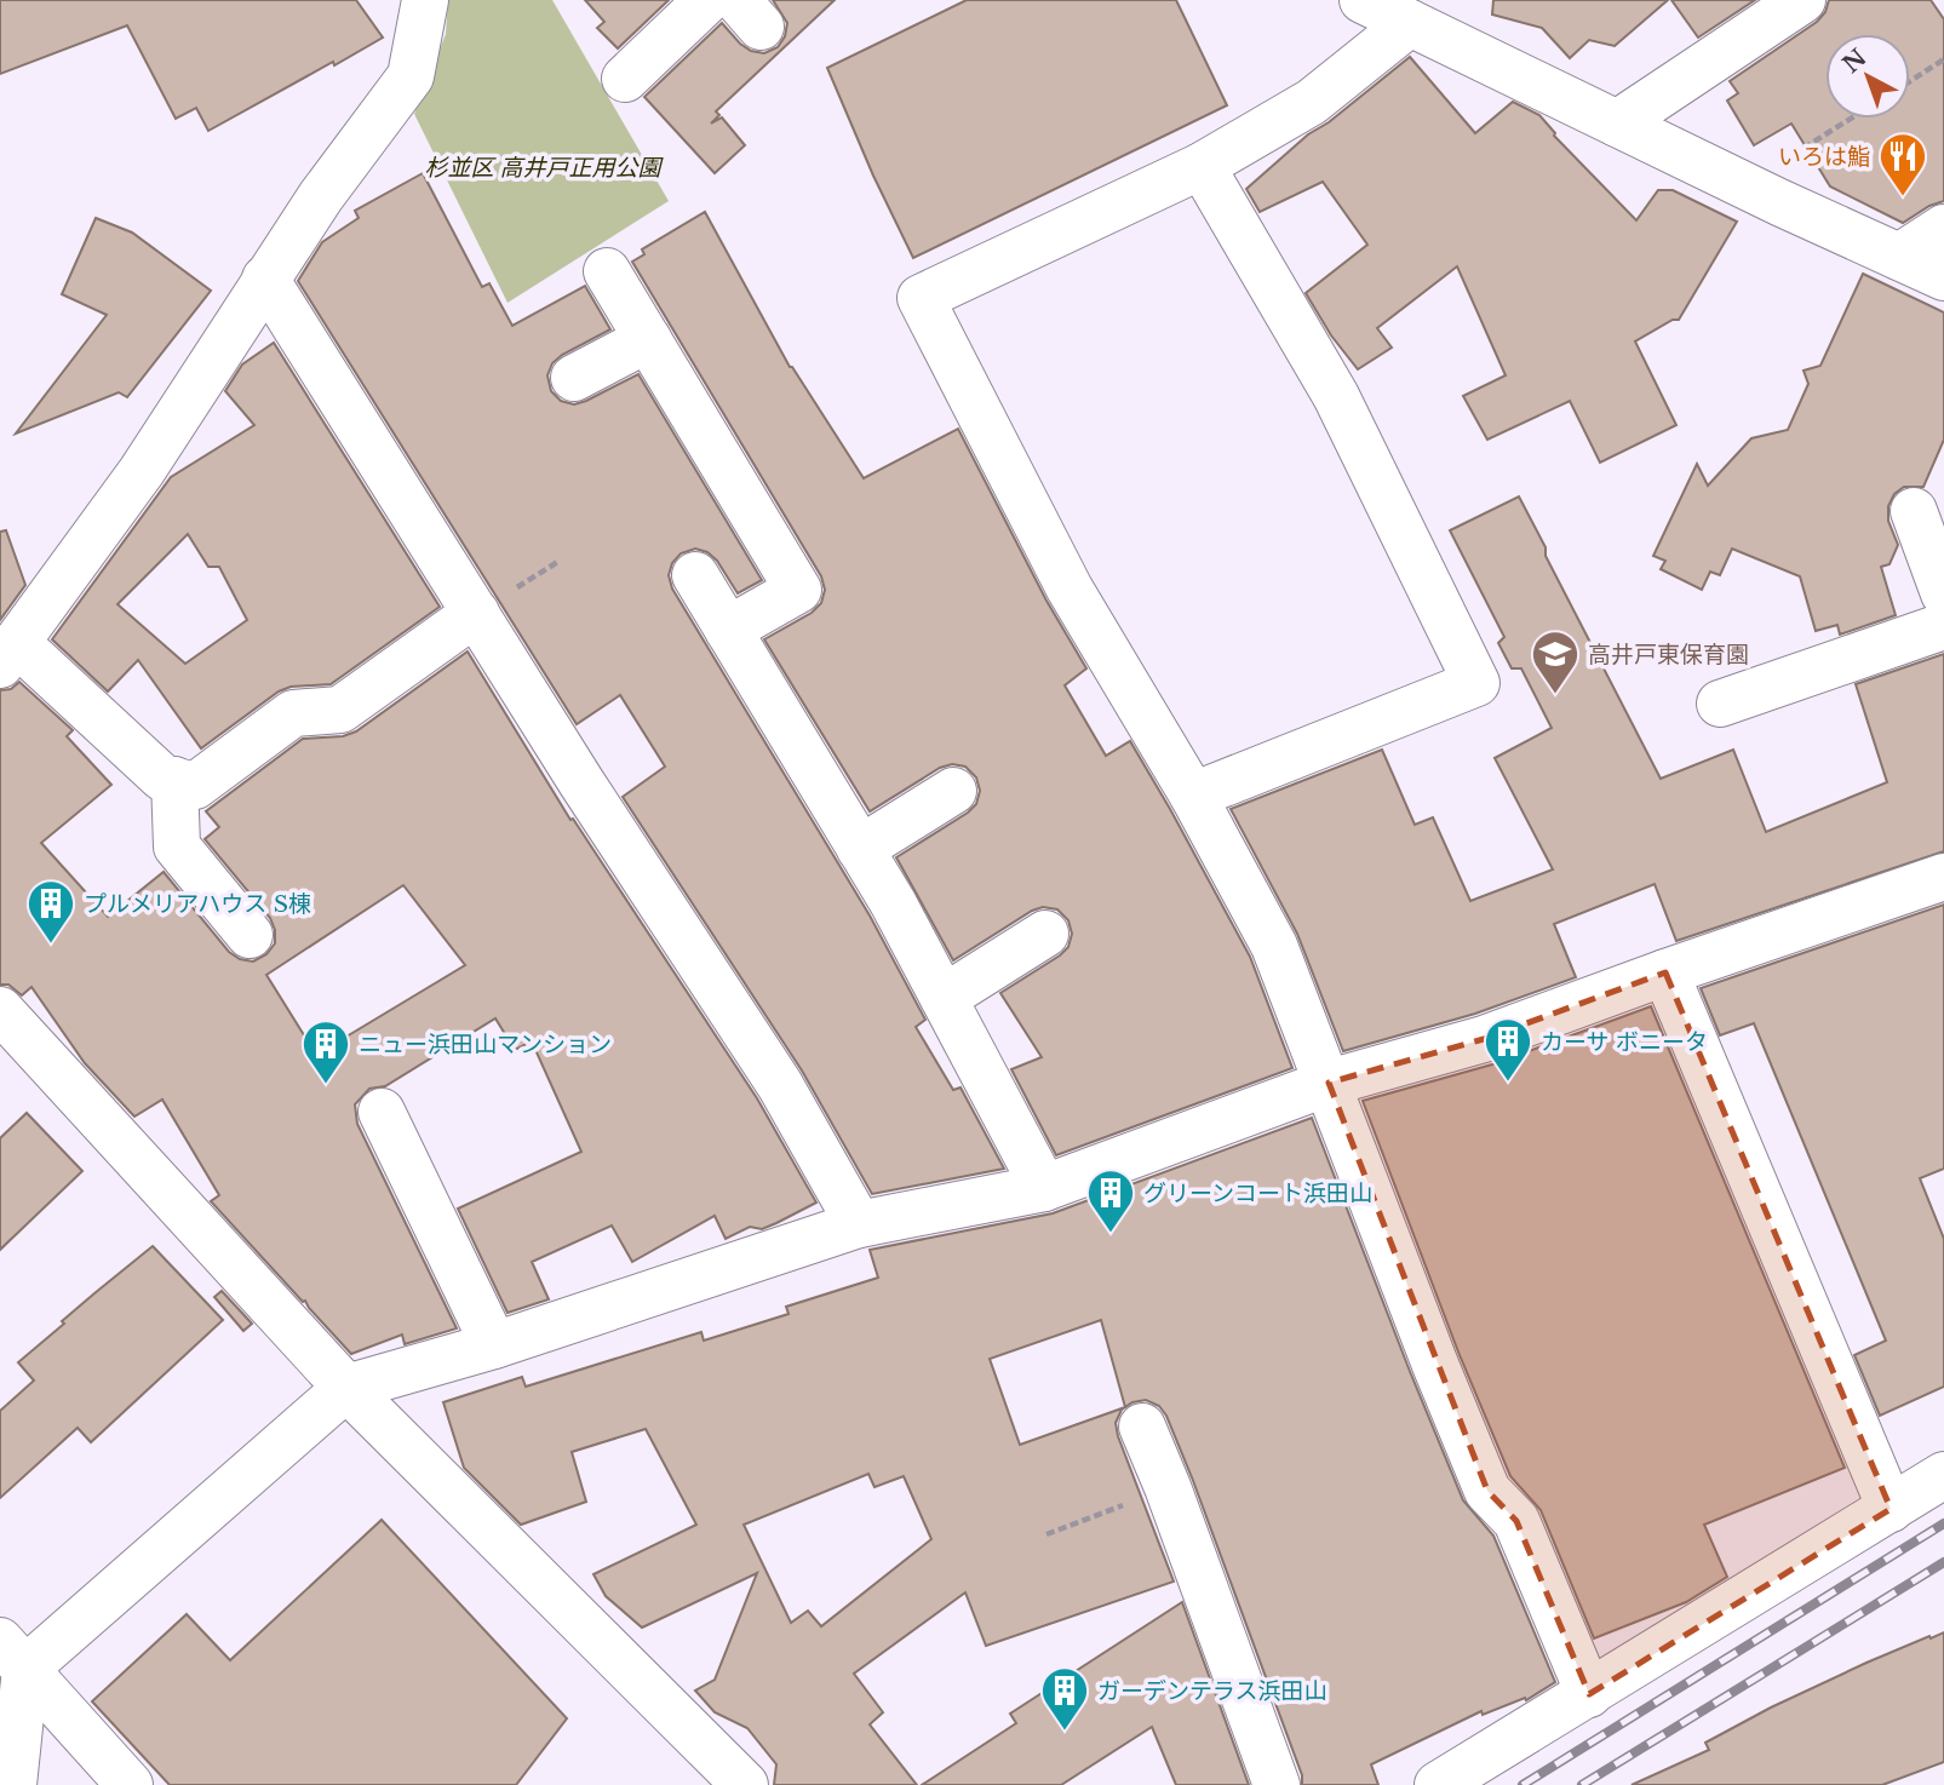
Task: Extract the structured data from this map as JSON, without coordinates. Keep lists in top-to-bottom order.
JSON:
{
  "parks": ["杉並区 高井戸正用公園"],
  "places": {
    "restaurant": ["いろは鮨"],
    "school or university": ["高井戸東保育園"],
    "building": [
      "プルメリアハウス S棟",
      "カーサ ボニータ",
      "ニュー浜田山マンション",
      "グリーンコート浜田山",
      "ガーデンテラス浜田山"
    ]
  },
  "north": "top left"
}
